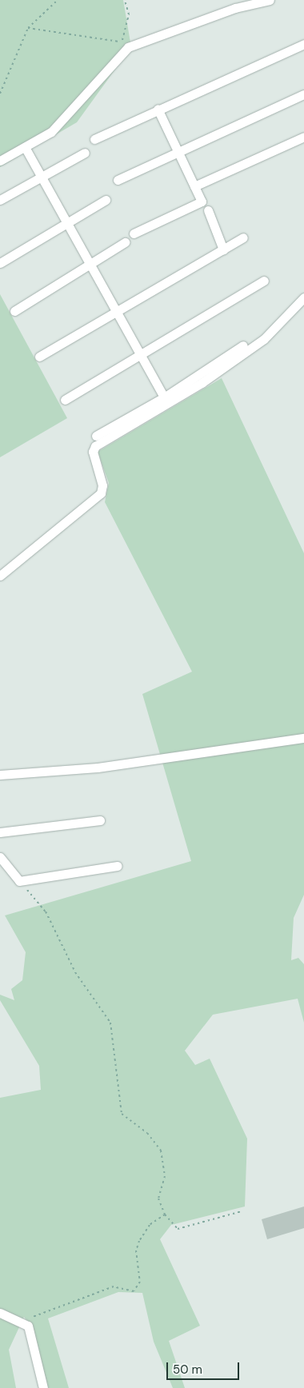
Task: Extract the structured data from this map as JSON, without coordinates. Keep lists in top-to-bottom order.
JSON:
{
  "scale_bar": "50 m"
}
